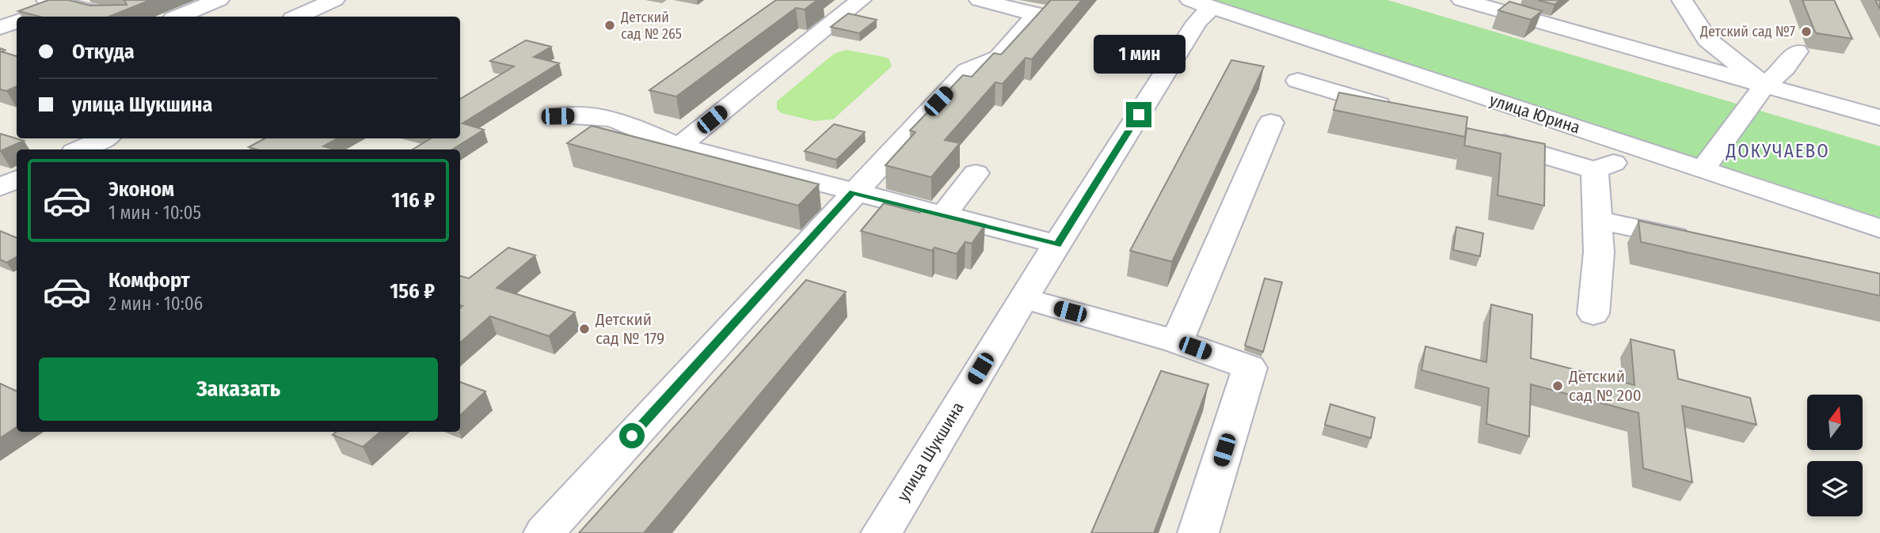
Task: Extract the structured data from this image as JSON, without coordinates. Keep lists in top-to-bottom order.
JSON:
{
  "streets": {
    "street": ["улица Юрина", "улица Шукшина"]
  },
  "crossings": [
    ["улица Юрина", "улица Шукшина"]
  ],
  "districts": ["ДОКУЧАЕВО"],
  "places": [
    "Детский сад № 265",
    "Детский сад №7",
    "Детский сад № 179",
    "Детский сад № 200"
  ],
  "north": "top",
  "page": {
    "banner": ["Откуда", "улица Шукшина"],
    "bubble": "1 мин",
    "list": [
      {
        "name": "Эконом",
        "note": "1 мин · 10:05",
        "value": "116 ₽"
      },
      {
        "name": "Комфорт",
        "note": "2 мин · 10:06",
        "value": "156 ₽"
      }
    ],
    "buttons": "Заказать"
  }
}
